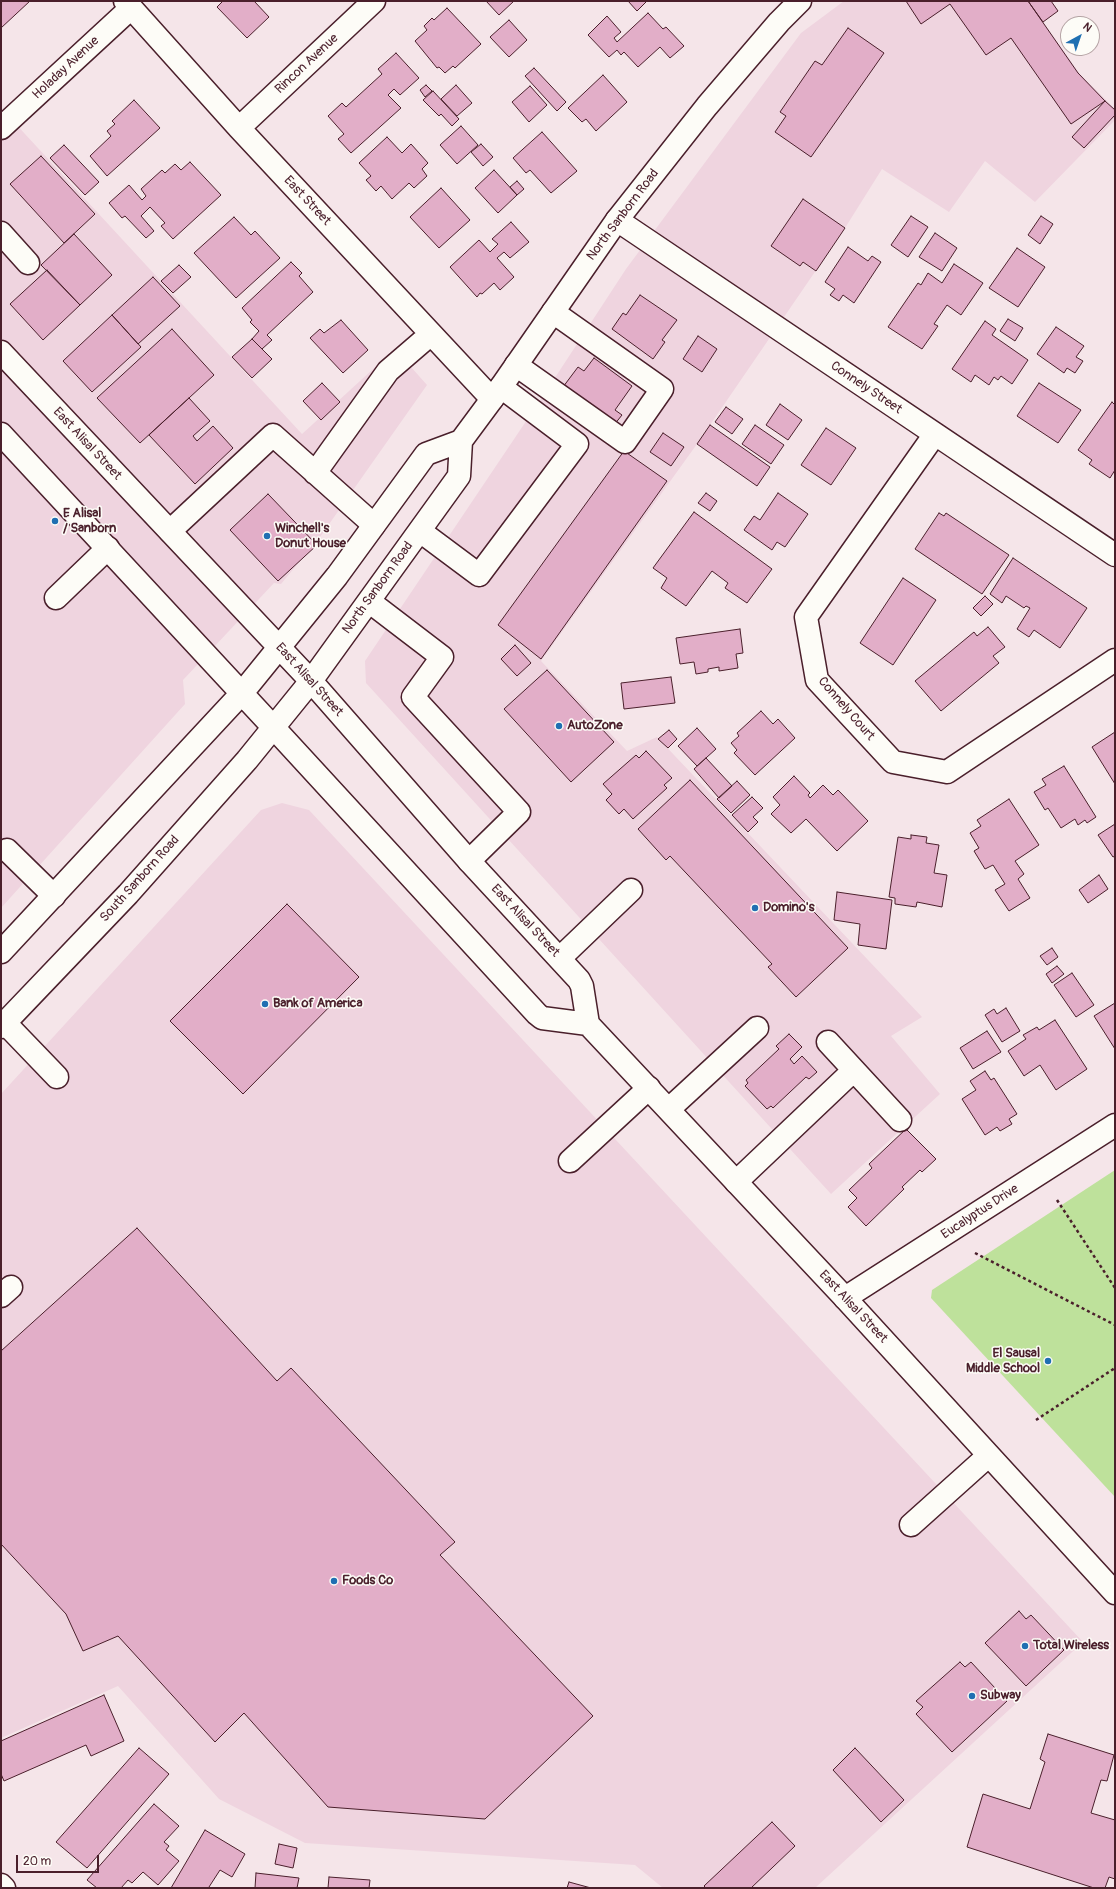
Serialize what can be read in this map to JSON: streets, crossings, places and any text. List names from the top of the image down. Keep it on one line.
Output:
{"streets":{"main road":["Rincon Avenue","Holaday Avenue","East Street","North Sanborn Road","Connely Street","East Alisal Street","Connely Court","South Sanborn Road","Eucalyptus Drive"]},"crossings":[["Rincon Avenue","East Street"],["Holaday Avenue","East Street"],["East Street","North Sanborn Road"],["North Sanborn Road","Connely Street"],["North Sanborn Road","East Alisal Street"],["North Sanborn Road","South Sanborn Road"],["Connely Street","Connely Court"],["East Alisal Street","Eucalyptus Drive"]],"places":["E Alisal / Sanborn","Winchell's Donut House","AutoZone","Domino's","Bank of America","El Sausal Middle School","Foods Co","Total Wireless","Subway"],"scale_bar":"20 m","north":"top right"}
